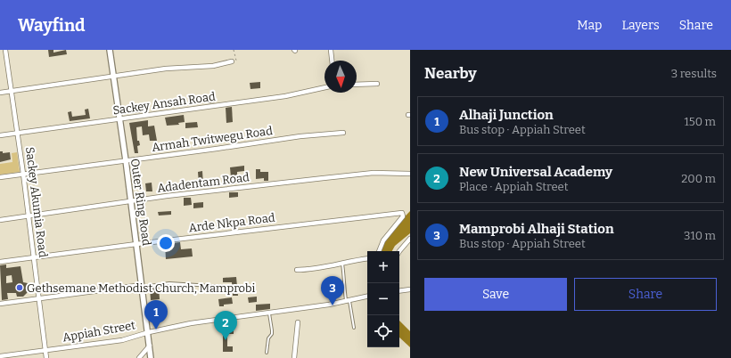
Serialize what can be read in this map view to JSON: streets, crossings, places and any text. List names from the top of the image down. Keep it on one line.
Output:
{"streets":{"street":["Sackey Ansah Road","Armah Twitwegu Road","Adadentam Road","Sackey Akumia Road","Outer Ring Road","Arde Nkpa Road","Appiah Street"]},"crossings":[["Sackey Ansah Road","Sackey Akumia Road"],["Sackey Ansah Road","Outer Ring Road"],["Armah Twitwegu Road","Sackey Akumia Road"],["Armah Twitwegu Road","Outer Ring Road"],["Adadentam Road","Sackey Akumia Road"],["Adadentam Road","Outer Ring Road"],["Sackey Akumia Road","Arde Nkpa Road"],["Sackey Akumia Road","Appiah Street"],["Outer Ring Road","Arde Nkpa Road"],["Outer Ring Road","Appiah Street"]],"places":["Gethsemane Methodist Church, Mamprobi"],"north":"bottom","page":{"header":"Wayfind","nav":["Map","Layers","Share"],"heading":["Nearby","3 results"],"list":[{"mark":"1","name":"Alhaji Junction","note":"Bus stop · Appiah Street","value":"150 m"},{"mark":"2","name":"New Universal Academy","note":"Place · Appiah Street","value":"200 m"},{"mark":"3","name":"Mamprobi Alhaji Station","note":"Bus stop · Appiah Street","value":"310 m"}],"map_buttons":["+","−"],"buttons":["Save","Share"],"pins":["3","1","2"]}}
